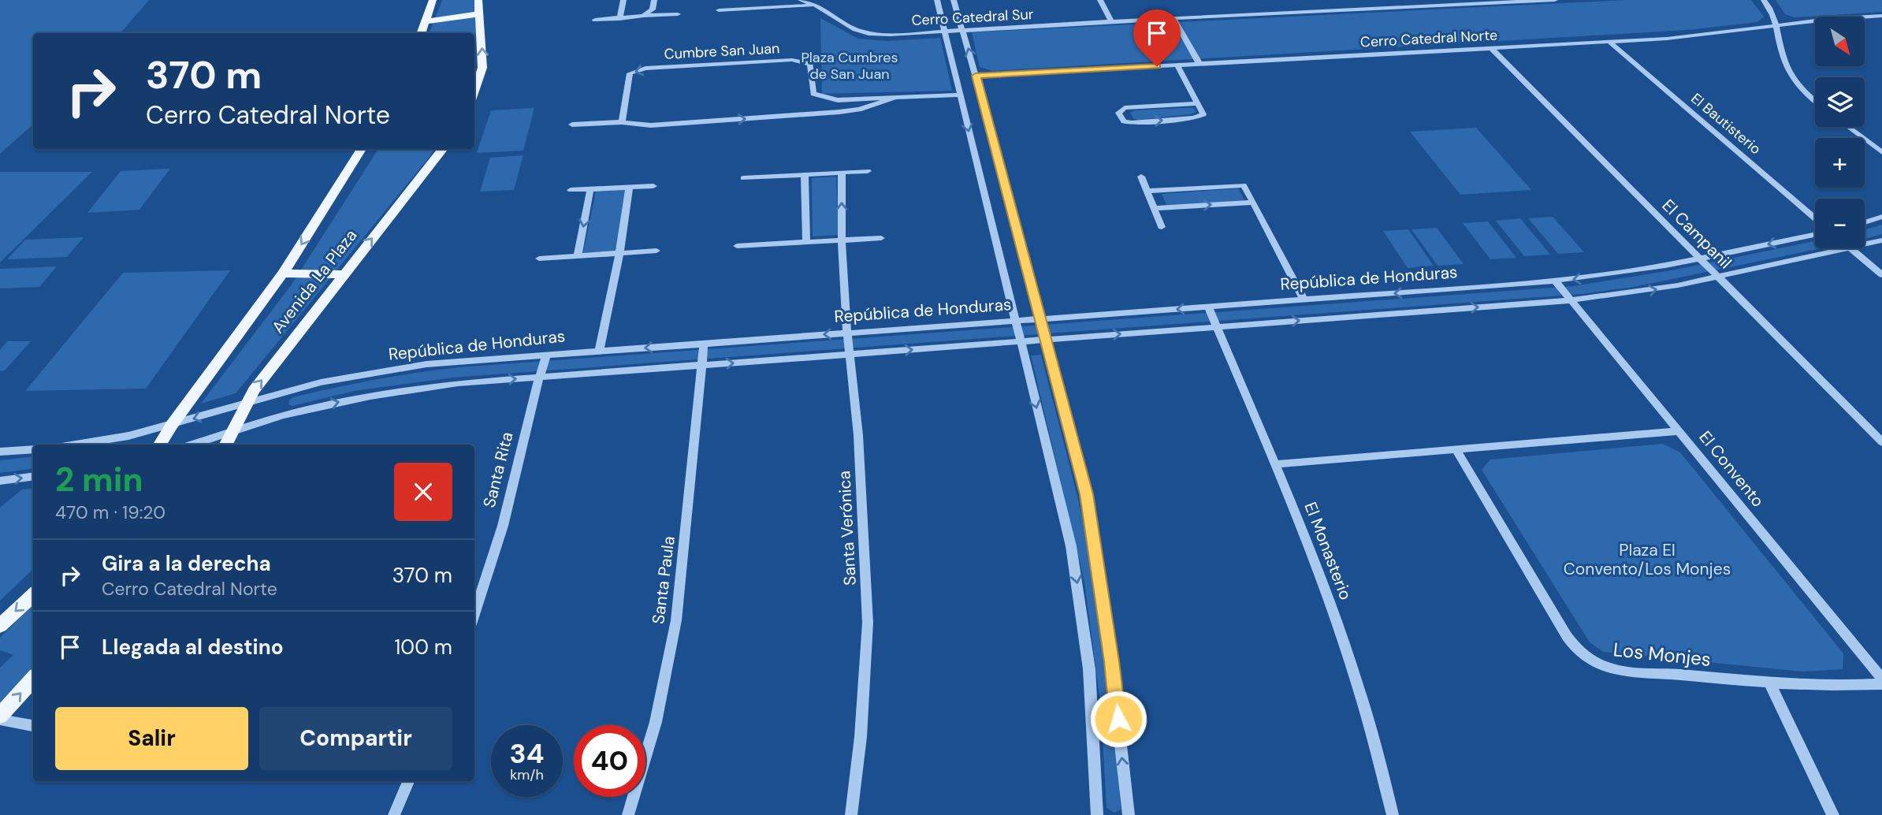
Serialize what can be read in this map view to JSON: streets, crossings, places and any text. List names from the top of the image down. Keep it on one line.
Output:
{"streets":{"main road":["Avenida La Plaza"],"street":["Cerro Catedral Sur","Cerro Catedral Norte","Cumbre San Juan","El Bautisterio","El Campanil","República de Honduras","El Convento","Santa Rita","Santa Verónica","El Monasterio","Santa Paula","Los Monjes"]},"crossings":[["Cerro Catedral Norte","El Bautisterio"],["Cerro Catedral Norte","El Campanil"],["El Campanil","República de Honduras"],["República de Honduras","Avenida La Plaza"],["República de Honduras","El Convento"],["República de Honduras","Santa Rita"],["República de Honduras","Santa Verónica"],["República de Honduras","El Monasterio"],["República de Honduras","Santa Paula"]],"parks":["Plaza Cumbres de San Juan","Plaza El Convento/Los Monjes"],"north":"bottom right","page":{"map_buttons":["+","−"],"turn":["370 m","Cerro Catedral Norte"],"heading":["2 min","470 m · 19:20"],"list":[{"name":"Gira a la derecha","note":"Cerro Catedral Norte","value":"370 m"},{"name":"Llegada al destino","value":"100 m"}],"buttons":["Salir","Compartir"],"speed":"34 km/h","limit":"40"}}
